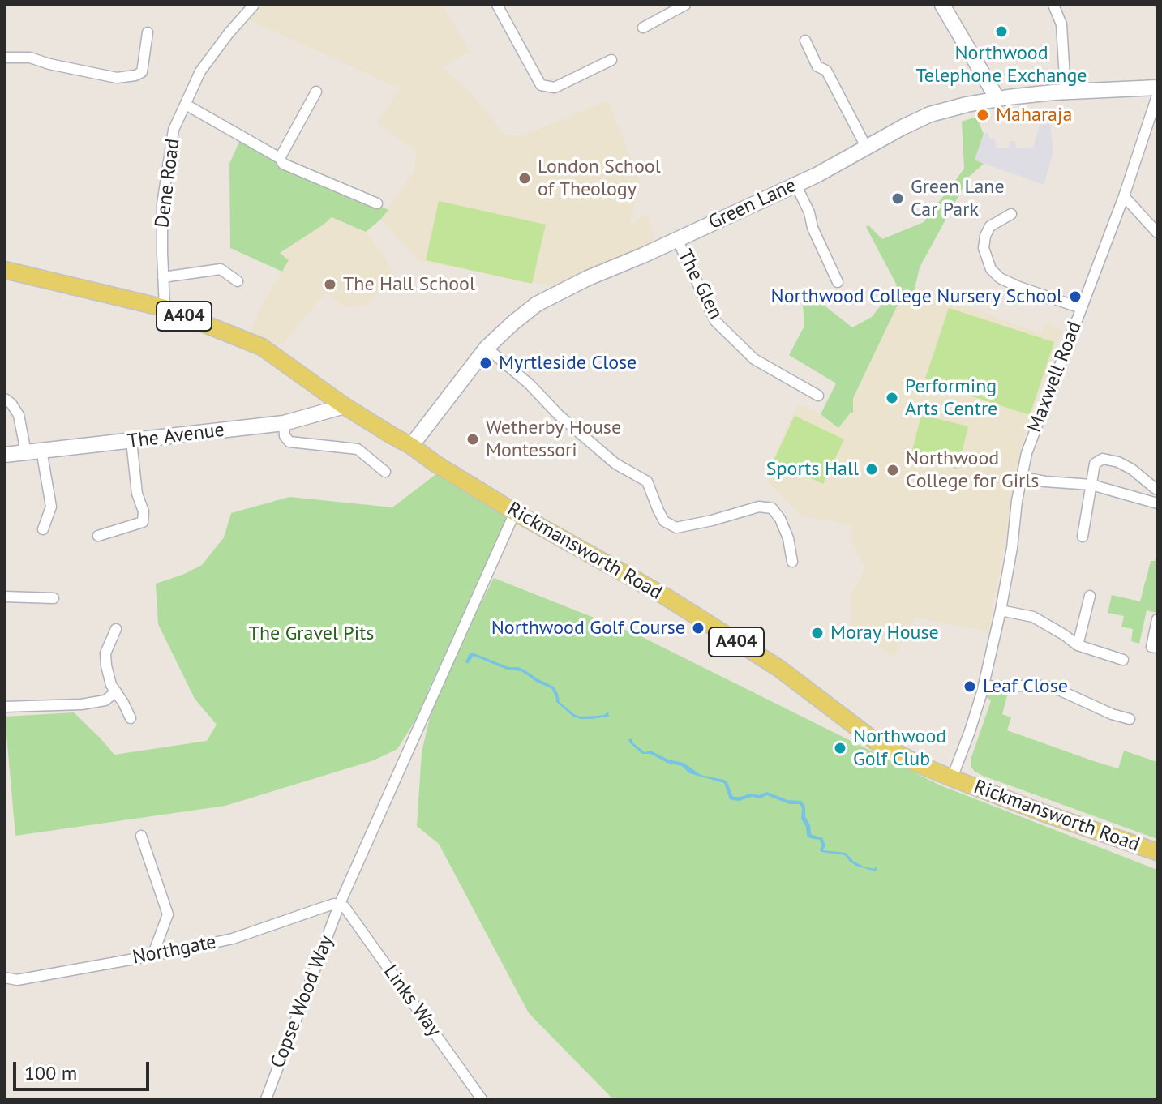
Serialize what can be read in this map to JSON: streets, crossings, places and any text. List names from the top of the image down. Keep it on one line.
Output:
{"streets":{"main road":["Green Lane","A404","The Avenue","Rickmansworth Road"],"street":["Dene Road","The Glen","Maxwell Road","Northgate","Links Way","Copse Wood Way"]},"crossings":[["Dene Road","Rickmansworth Road"],["Green Lane","The Glen"],["Green Lane","Rickmansworth Road"],["Maxwell Road","Rickmansworth Road"],["The Avenue","Rickmansworth Road"],["Rickmansworth Road","Copse Wood Way"],["Northgate","Links Way"],["Northgate","Copse Wood Way"],["Links Way","Copse Wood Way"]],"parks":["The Gravel Pits"],"places":["Northwood Telephone Exchange","Maharaja","London School of Theology","Green Lane Car Park","The Hall School","Northwood College Nursery School","Myrtleside Close","Performing Arts Centre","Wetherby House Montessori","Sports Hall","Northwood College for Girls","Northwood Golf Course","Moray House","Leaf Close","Northwood Golf Club"],"scale_bar":"100 m"}
